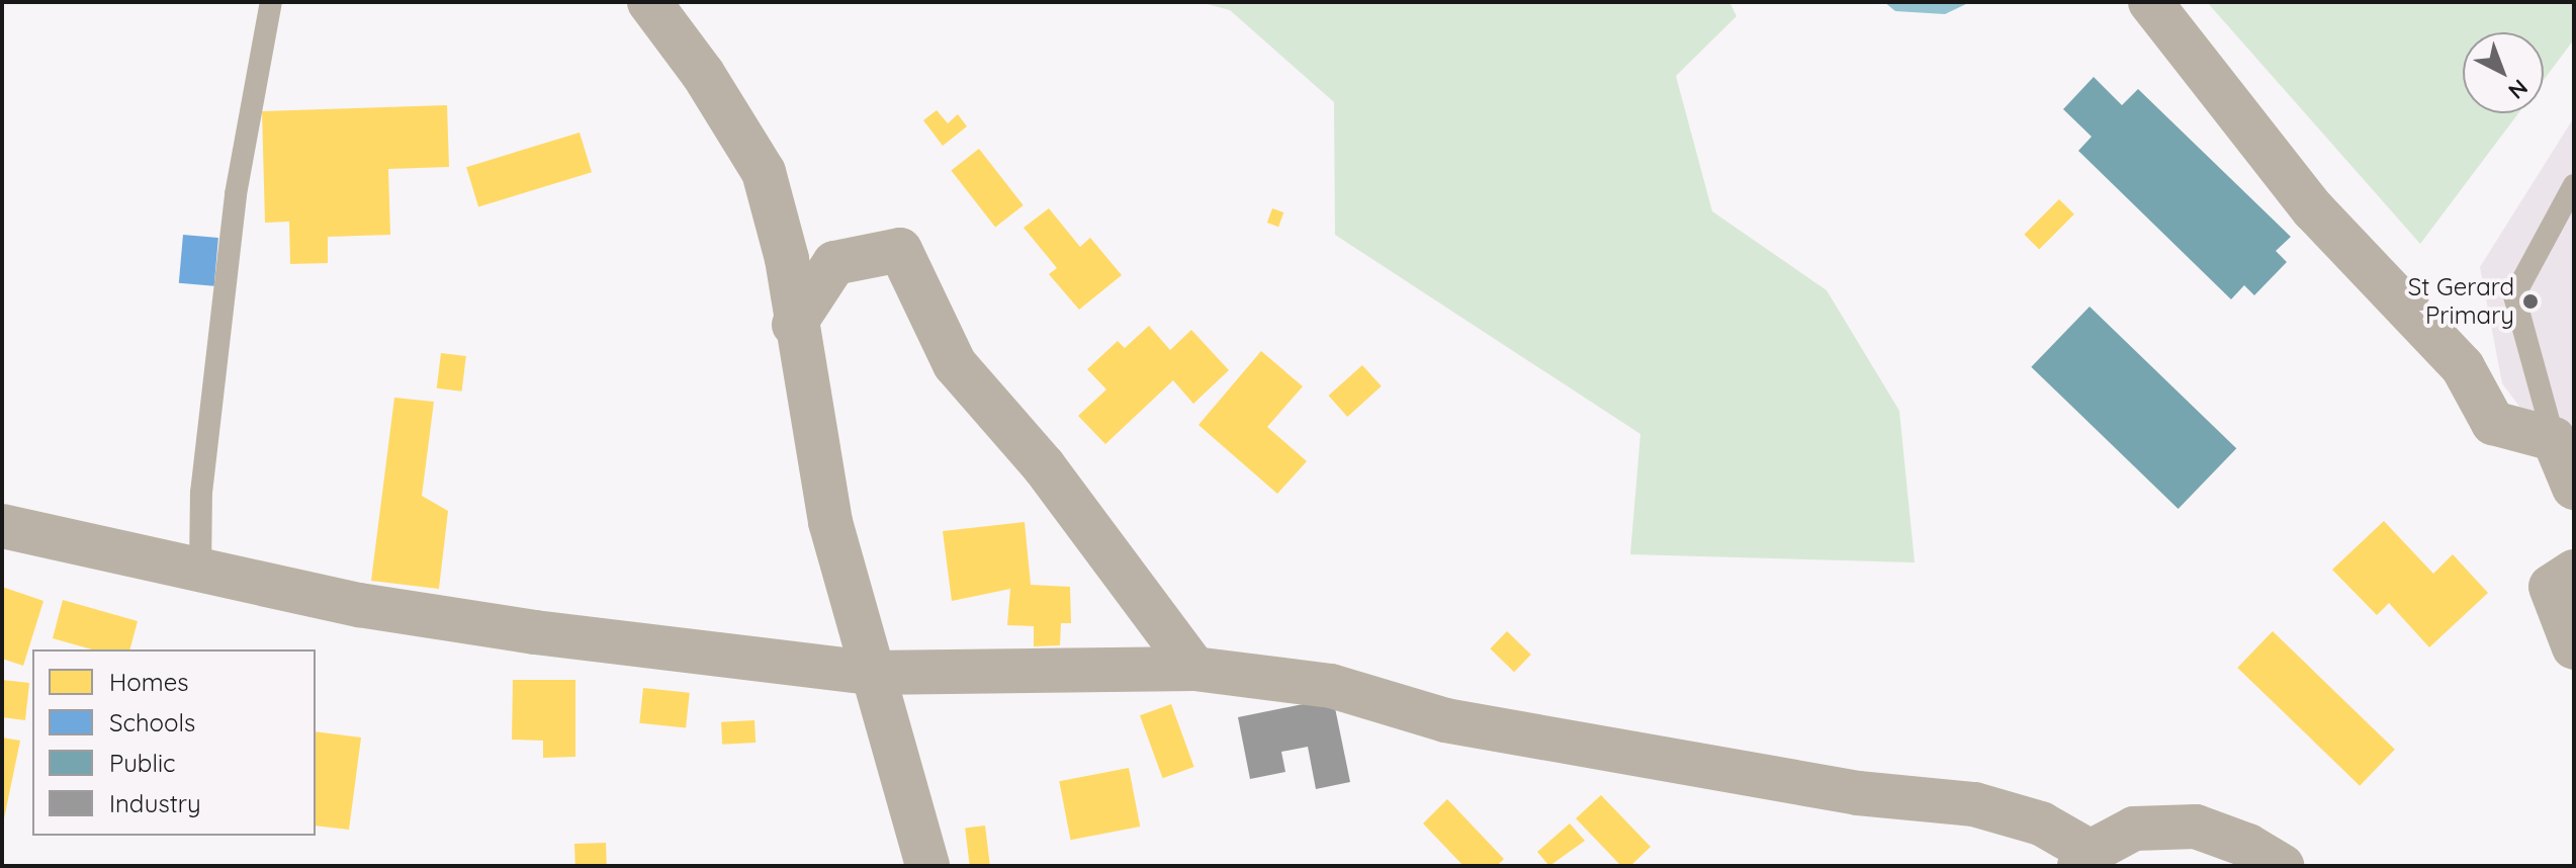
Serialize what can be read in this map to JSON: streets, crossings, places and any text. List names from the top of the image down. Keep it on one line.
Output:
{"places":["St Gerard Primary"],"legend":["Homes","Schools","Public","Industry"],"north":"bottom right"}
